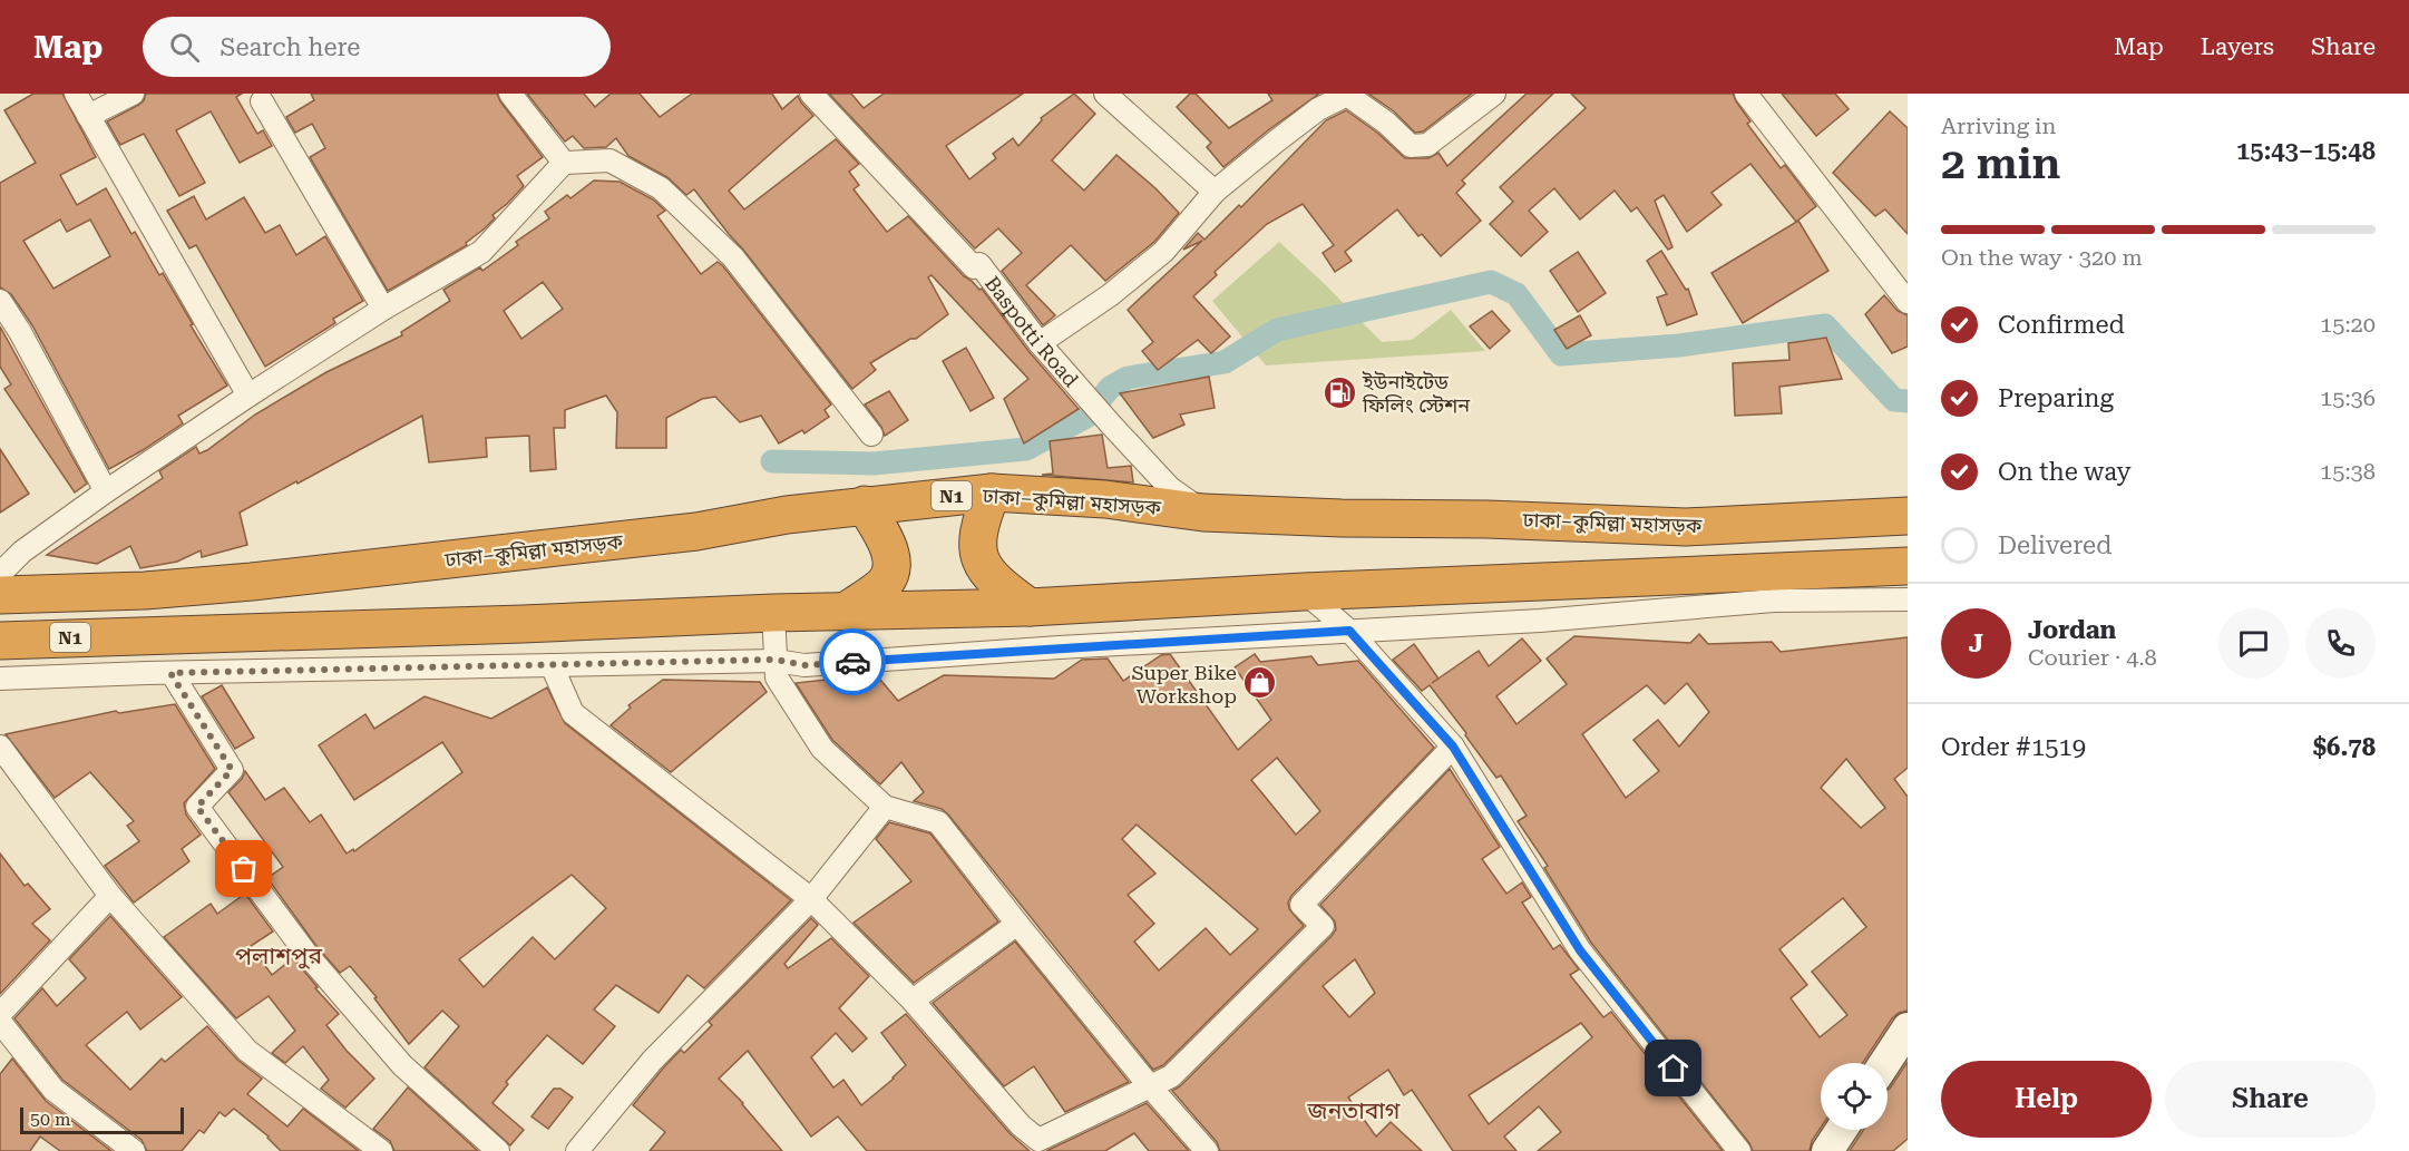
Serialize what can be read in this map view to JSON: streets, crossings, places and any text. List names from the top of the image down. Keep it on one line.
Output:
{"streets":{"highway":["N1","ঢাকা–কুমিল্লা মহাসড়ক"],"street":["Baspotti Road"]},"crossings":[["Baspotti Road","ঢাকা–কুমিল্লা মহাসড়ক"]],"districts":["পলাশপুর","জনতাবাগ"],"places":{"fuel station":["ইউনাইটেড ফিলিং স্টেশন"],"shop":["Super Bike Workshop"]},"scale_bar":"50 m","page":{"header":"Map","search":"Search here","nav":["Map","Layers","Share"],"heading":["2 min","Arriving in","15:43–15:48"],"panel":["Jordan","Courier · 4.8","Order #1519","$6.78"],"bar":"On the way · 320 m","list":[["Confirmed","15:20"],["Preparing","15:36"],["On the way","15:38"],"Delivered"],"round":"J","buttons":["Help","Share"],"scale":"50 m"}}
